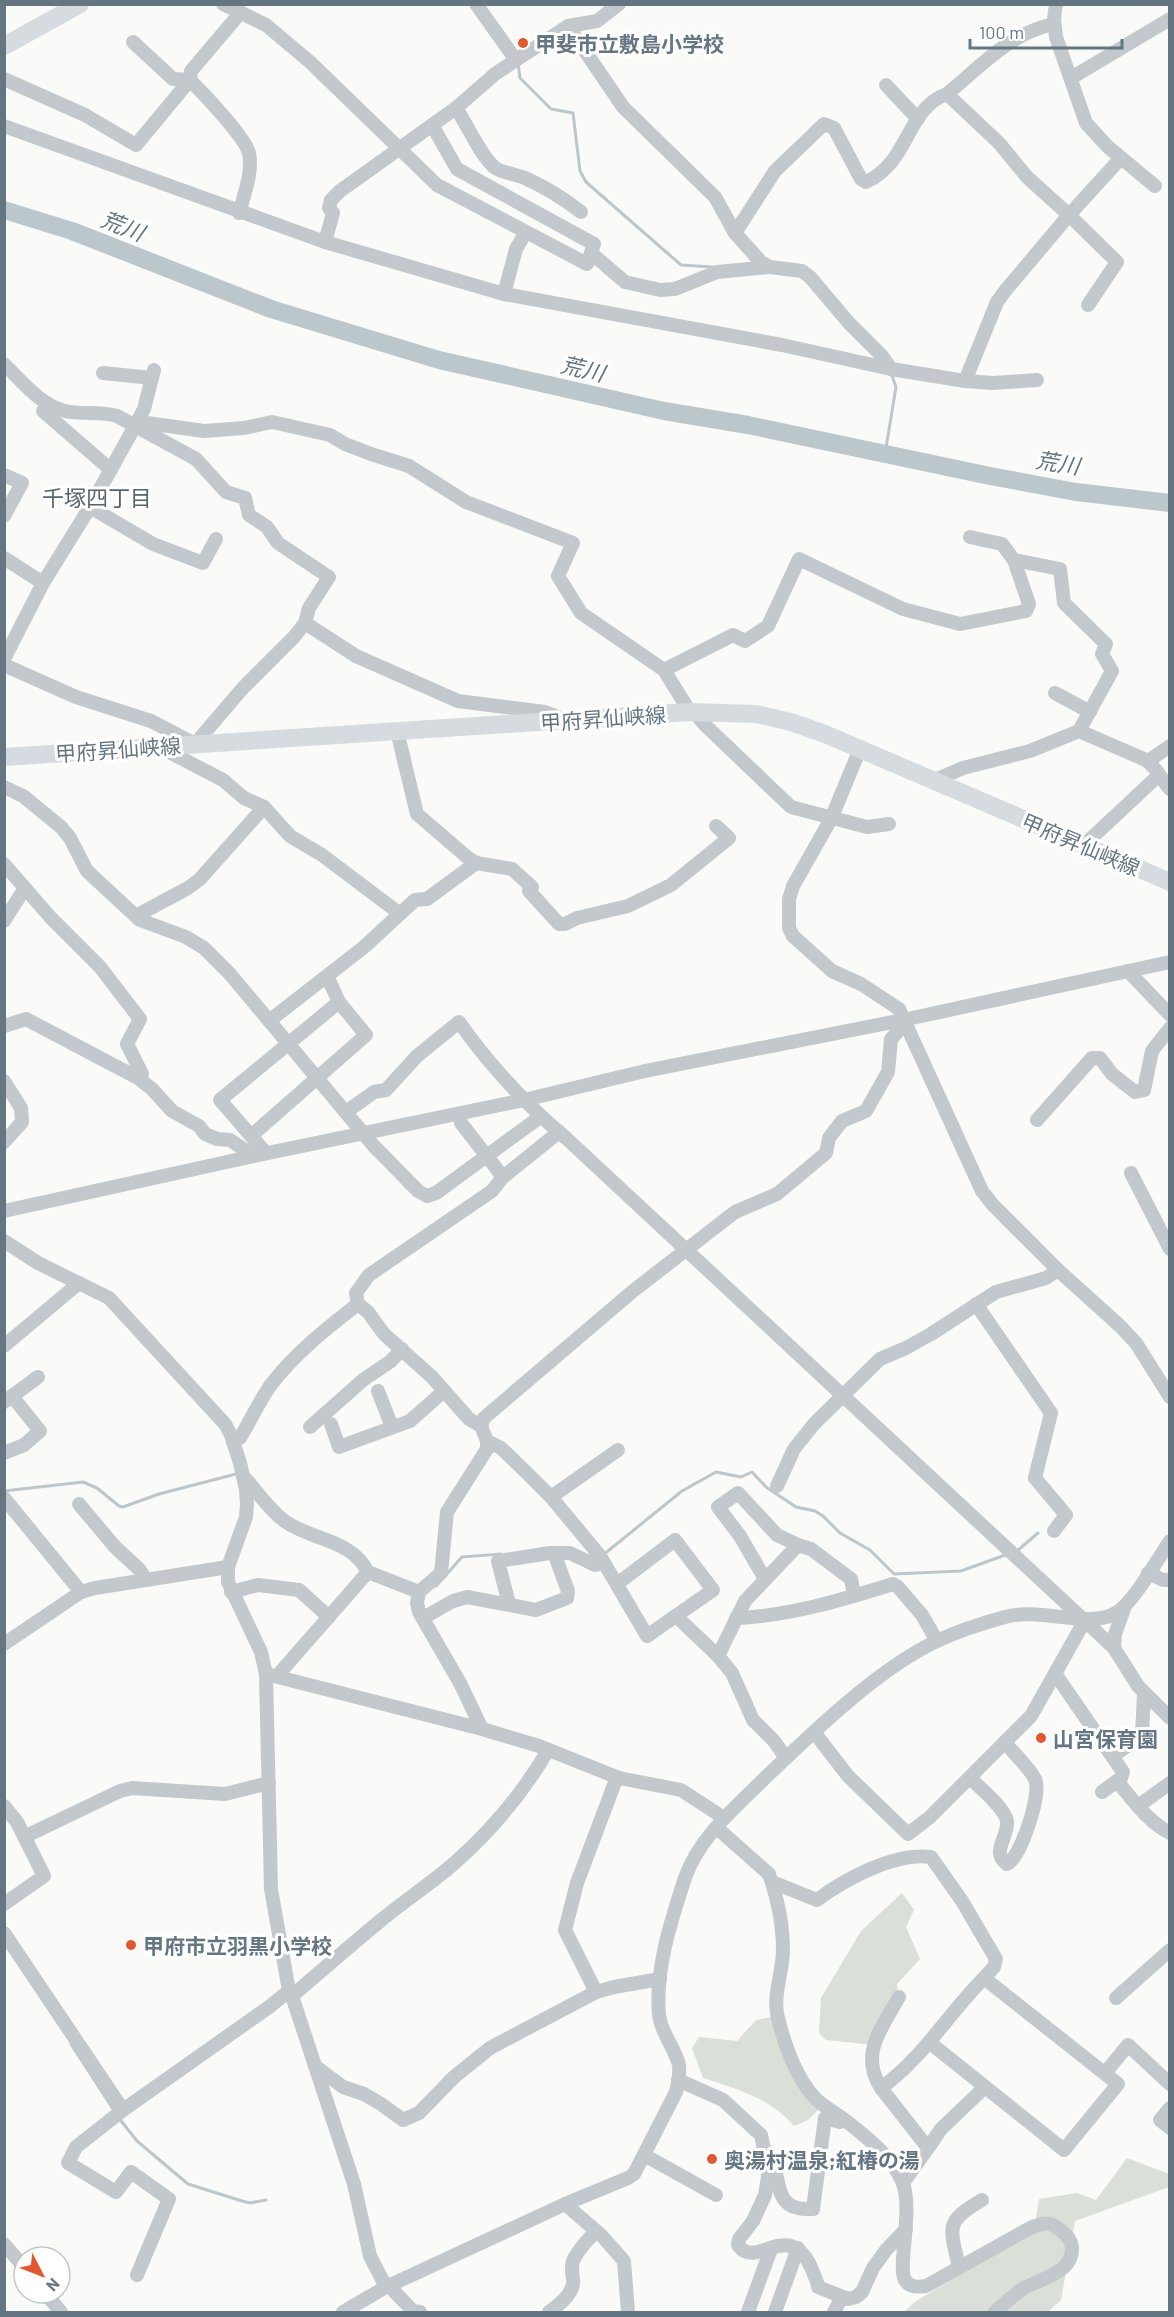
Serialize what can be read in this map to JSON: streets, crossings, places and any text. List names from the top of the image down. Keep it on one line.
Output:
{"streets":{"main road":["甲府昇仙峡線"]},"districts":["千塚四丁目"],"water":["荒川"],"places":["甲斐市立敷島小学校","山宮保育園","甲府市立羽黒小学校","奥湯村温泉;紅椿の湯"],"scale_bar":"100 m","north":"bottom right"}
